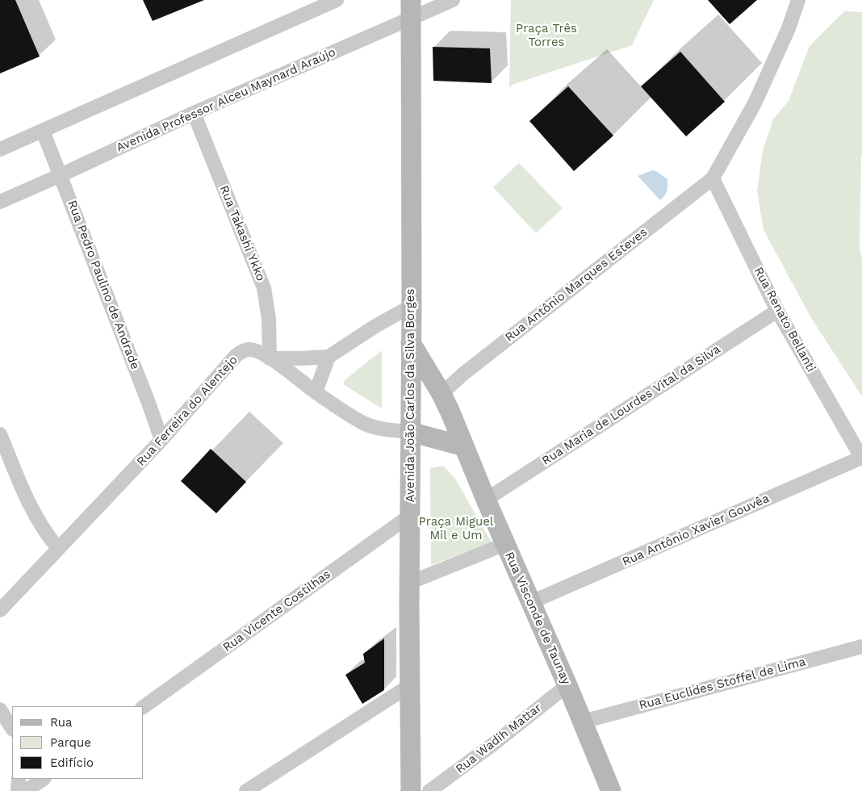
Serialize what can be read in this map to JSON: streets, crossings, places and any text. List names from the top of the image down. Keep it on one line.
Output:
{"streets":{"street":["Avenida Professor Alceu Maynard Araújo","Rua Takashi Ykko","Rua Pedro Paulino de Andrade","Rua Antônio Marques Esteves","Rua Renato Bellanti","Avenida João Carlos da Silva Borges","Rua Maria de Lourdes Vital da Silva","Rua Ferreira do Alentejo","Rua Antônio Xavier Gouvêa","Rua Vicente Costilhas","Rua Visconde de Taunay","Rua Euclides Stoffel de Lima","Rua Wadih Mattar"]},"crossings":[["Avenida Professor Alceu Maynard Araújo","Rua Takashi Ykko"],["Avenida Professor Alceu Maynard Araújo","Rua Pedro Paulino de Andrade"],["Avenida Professor Alceu Maynard Araújo","Avenida João Carlos da Silva Borges"],["Rua Takashi Ykko","Rua Ferreira do Alentejo"],["Rua Pedro Paulino de Andrade","Rua Ferreira do Alentejo"],["Rua Antônio Marques Esteves","Rua Renato Bellanti"],["Rua Antônio Marques Esteves","Rua Visconde de Taunay"],["Rua Renato Bellanti","Rua Maria de Lourdes Vital da Silva"],["Rua Renato Bellanti","Rua Antônio Xavier Gouvêa"],["Avenida João Carlos da Silva Borges","Rua Ferreira do Alentejo"],["Avenida João Carlos da Silva Borges","Rua Vicente Costilhas"],["Avenida João Carlos da Silva Borges","Rua Visconde de Taunay"],["Rua Maria de Lourdes Vital da Silva","Rua Visconde de Taunay"],["Rua Antônio Xavier Gouvêa","Rua Visconde de Taunay"],["Rua Visconde de Taunay","Rua Euclides Stoffel de Lima"],["Rua Visconde de Taunay","Rua Wadih Mattar"]],"parks":["Praça Três Torres","Praça Miguel Mil e Um"],"legend":["Rua","Parque","Edifício"]}
